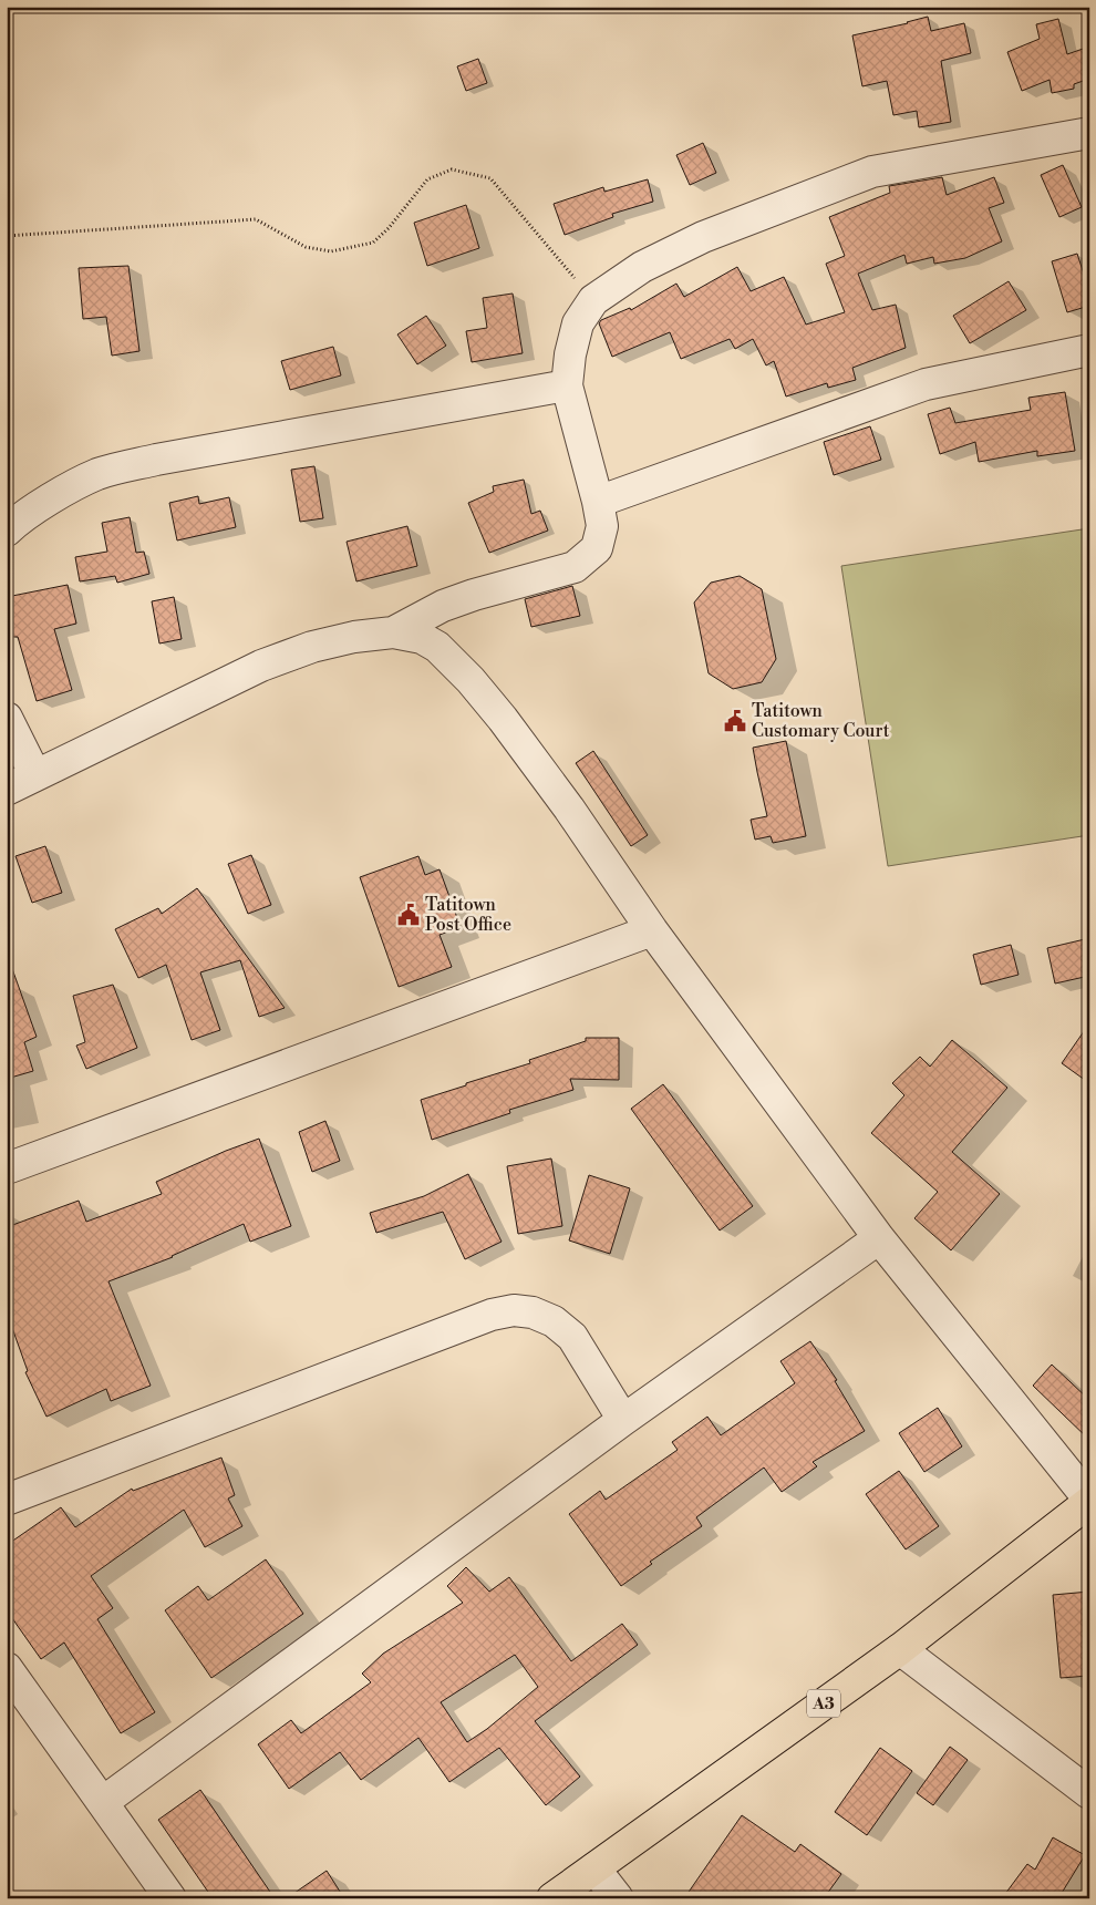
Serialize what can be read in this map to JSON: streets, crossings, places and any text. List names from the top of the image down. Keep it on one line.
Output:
{"streets":{"highway":["A3"]},"places":{"public building":["Tatitown Customary Court","Tatitown Post Office"]}}
